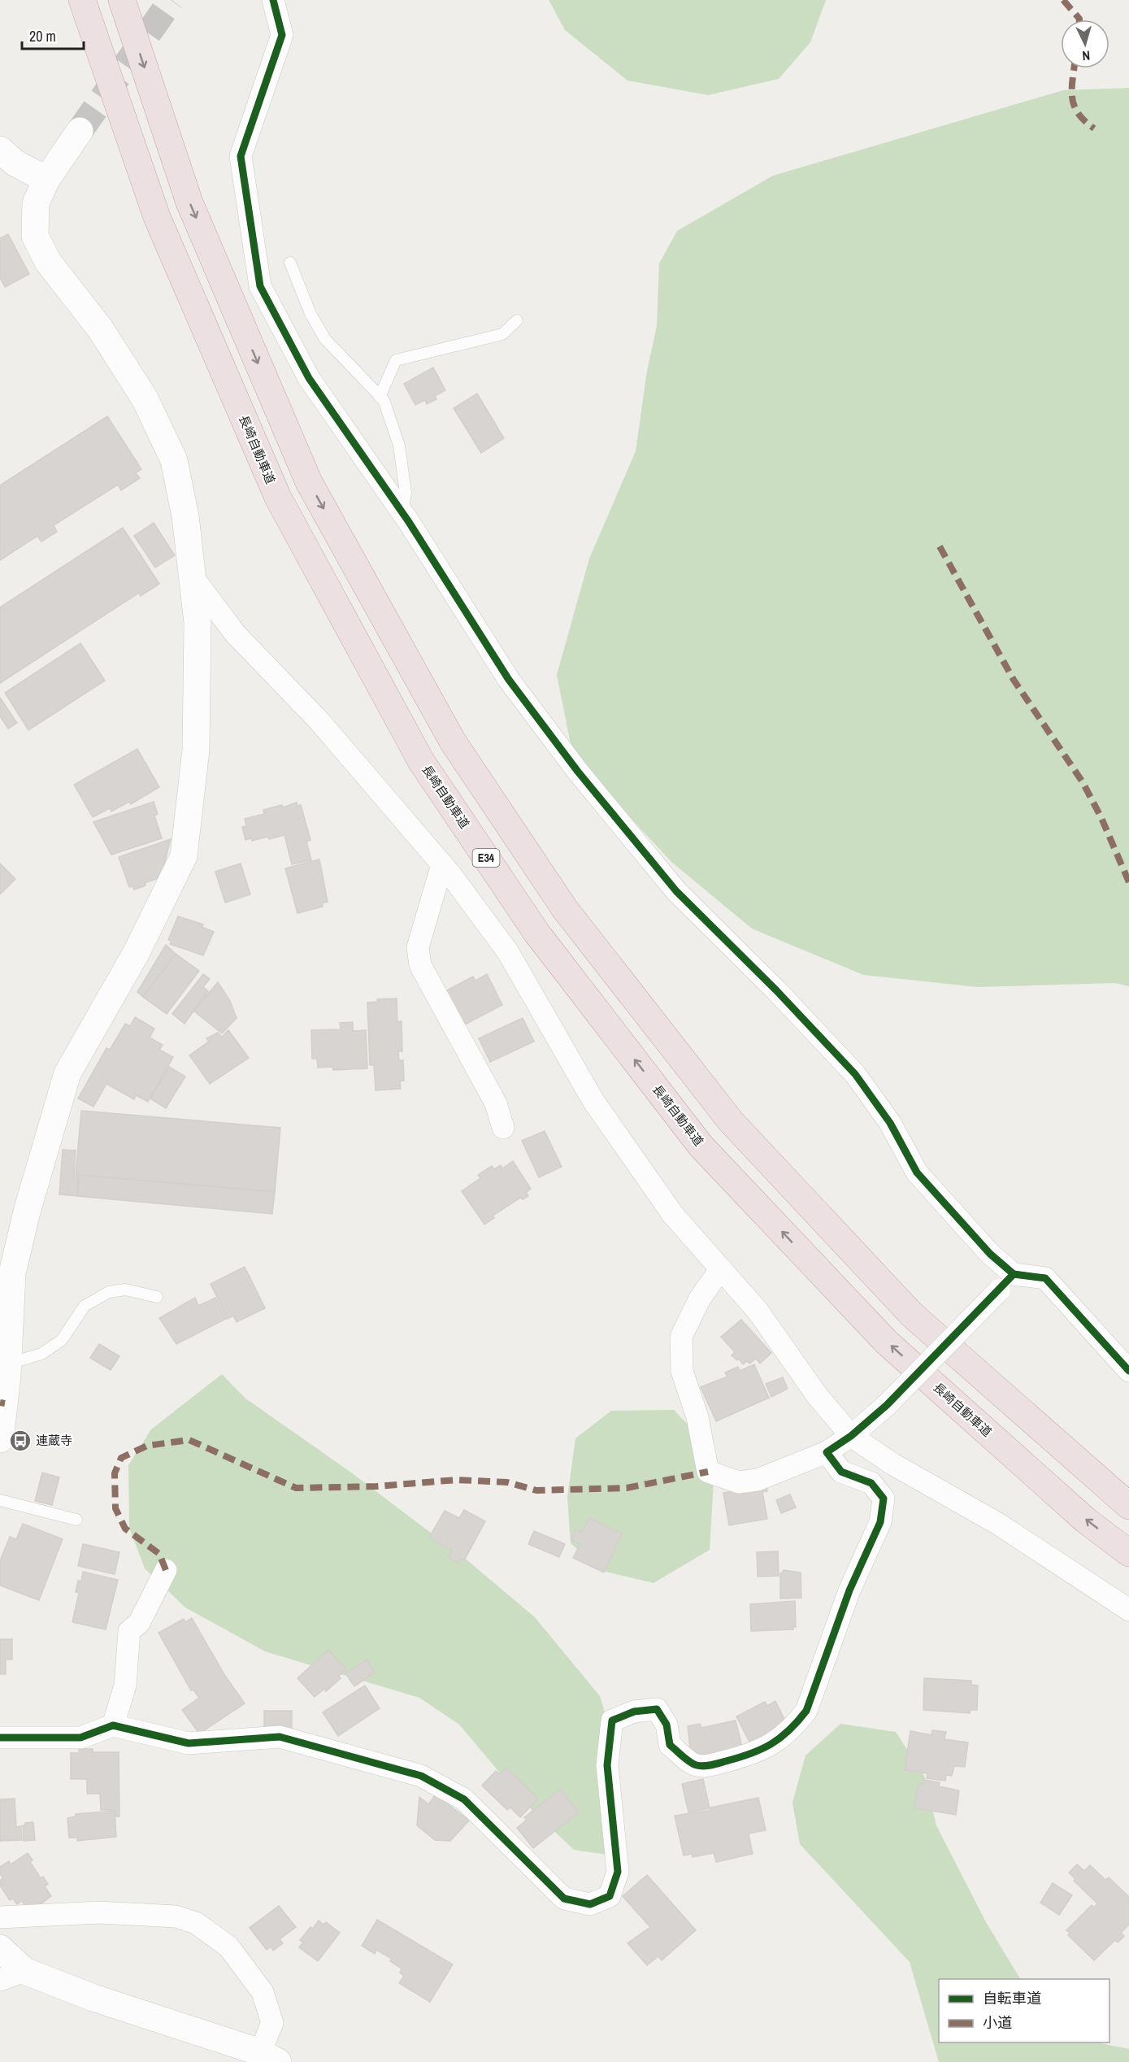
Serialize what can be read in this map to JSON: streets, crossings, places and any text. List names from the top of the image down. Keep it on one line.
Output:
{"streets":{"highway":["長崎自動車道","E34"]},"places":{"bus stop":["連蔵寺"]},"legend":["自転車道","小道"],"scale_bar":"20 m","north":"bottom"}
